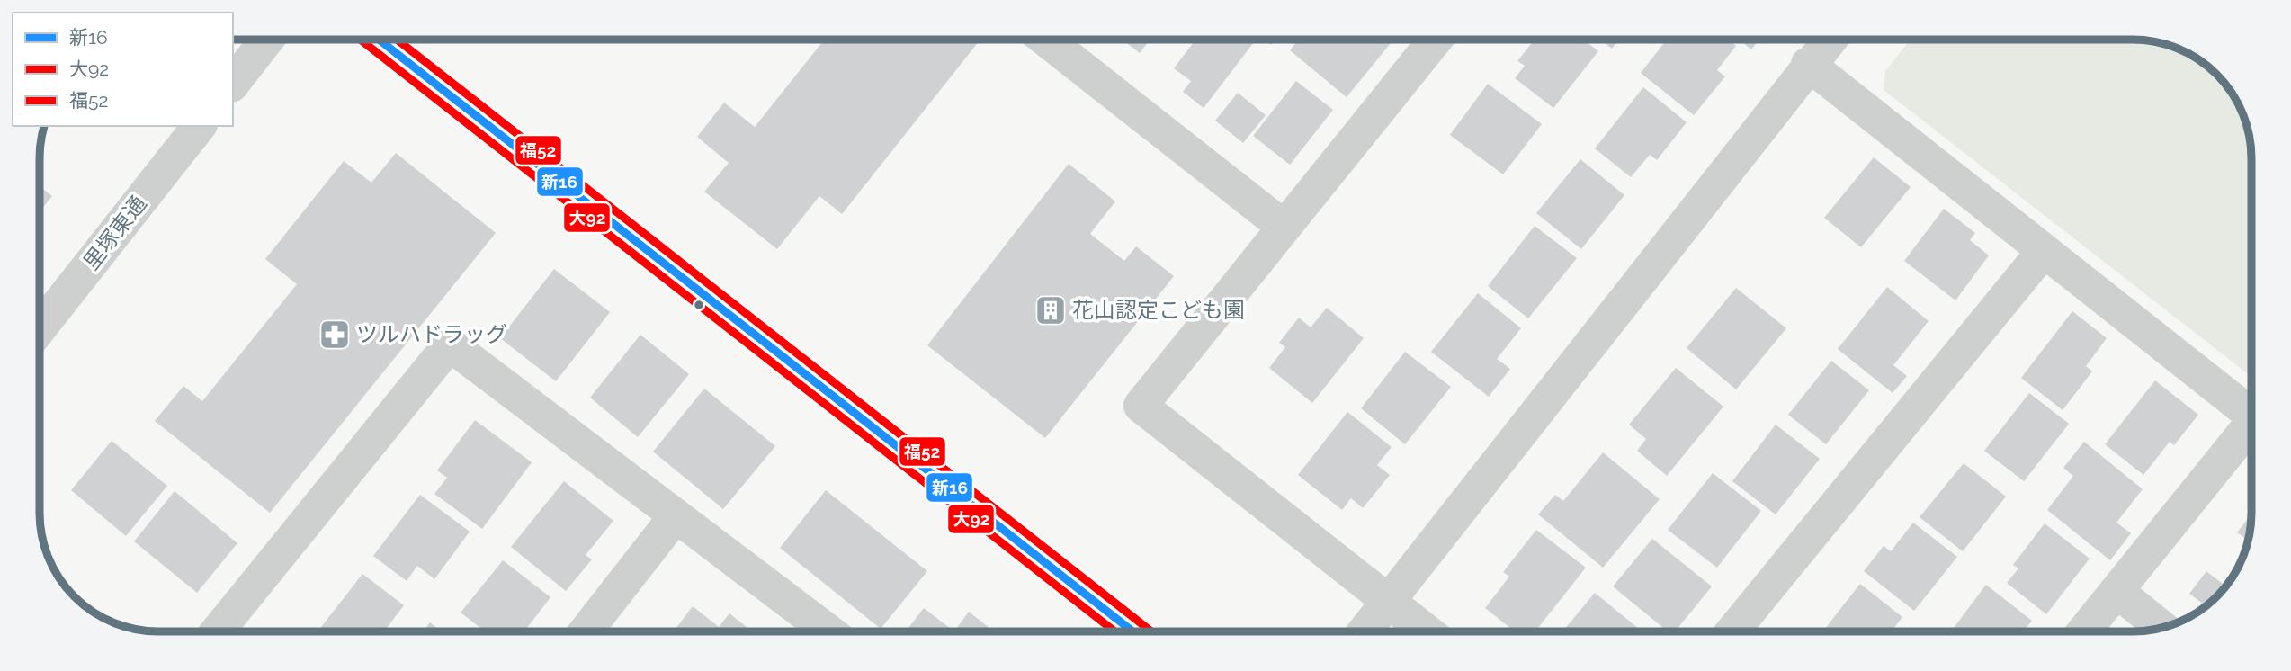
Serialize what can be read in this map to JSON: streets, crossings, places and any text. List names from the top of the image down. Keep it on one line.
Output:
{"streets":{"street":["里塚東通"]},"places":{"building":["花山認定こども園"],"pharmacy":["ツルハドラッグ"]},"lines":["transit line 新16","transit line 大92","transit line 福52"],"legend":["新16","大92","福52"]}
